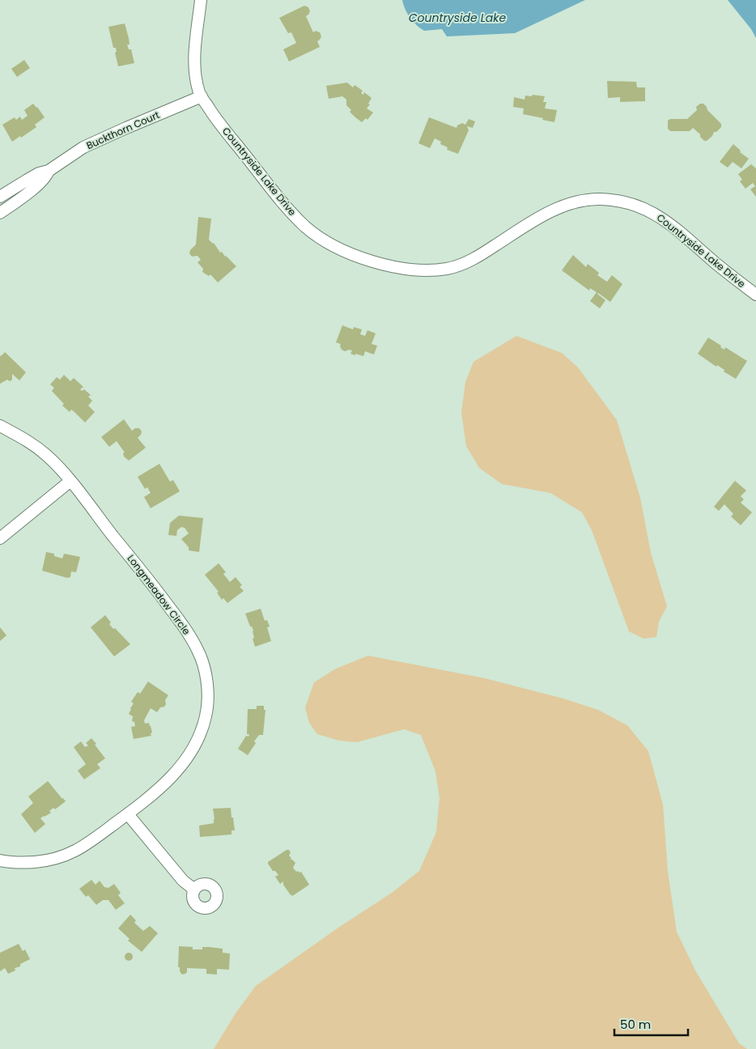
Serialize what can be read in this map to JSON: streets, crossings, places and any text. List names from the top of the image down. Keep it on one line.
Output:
{"streets":{"street":["Buckthorn Court","Countryside Lake Drive","Longmeadow Circle"]},"crossings":[["Buckthorn Court","Countryside Lake Drive"]],"water":["Countryside Lake"],"scale_bar":"50 m"}
